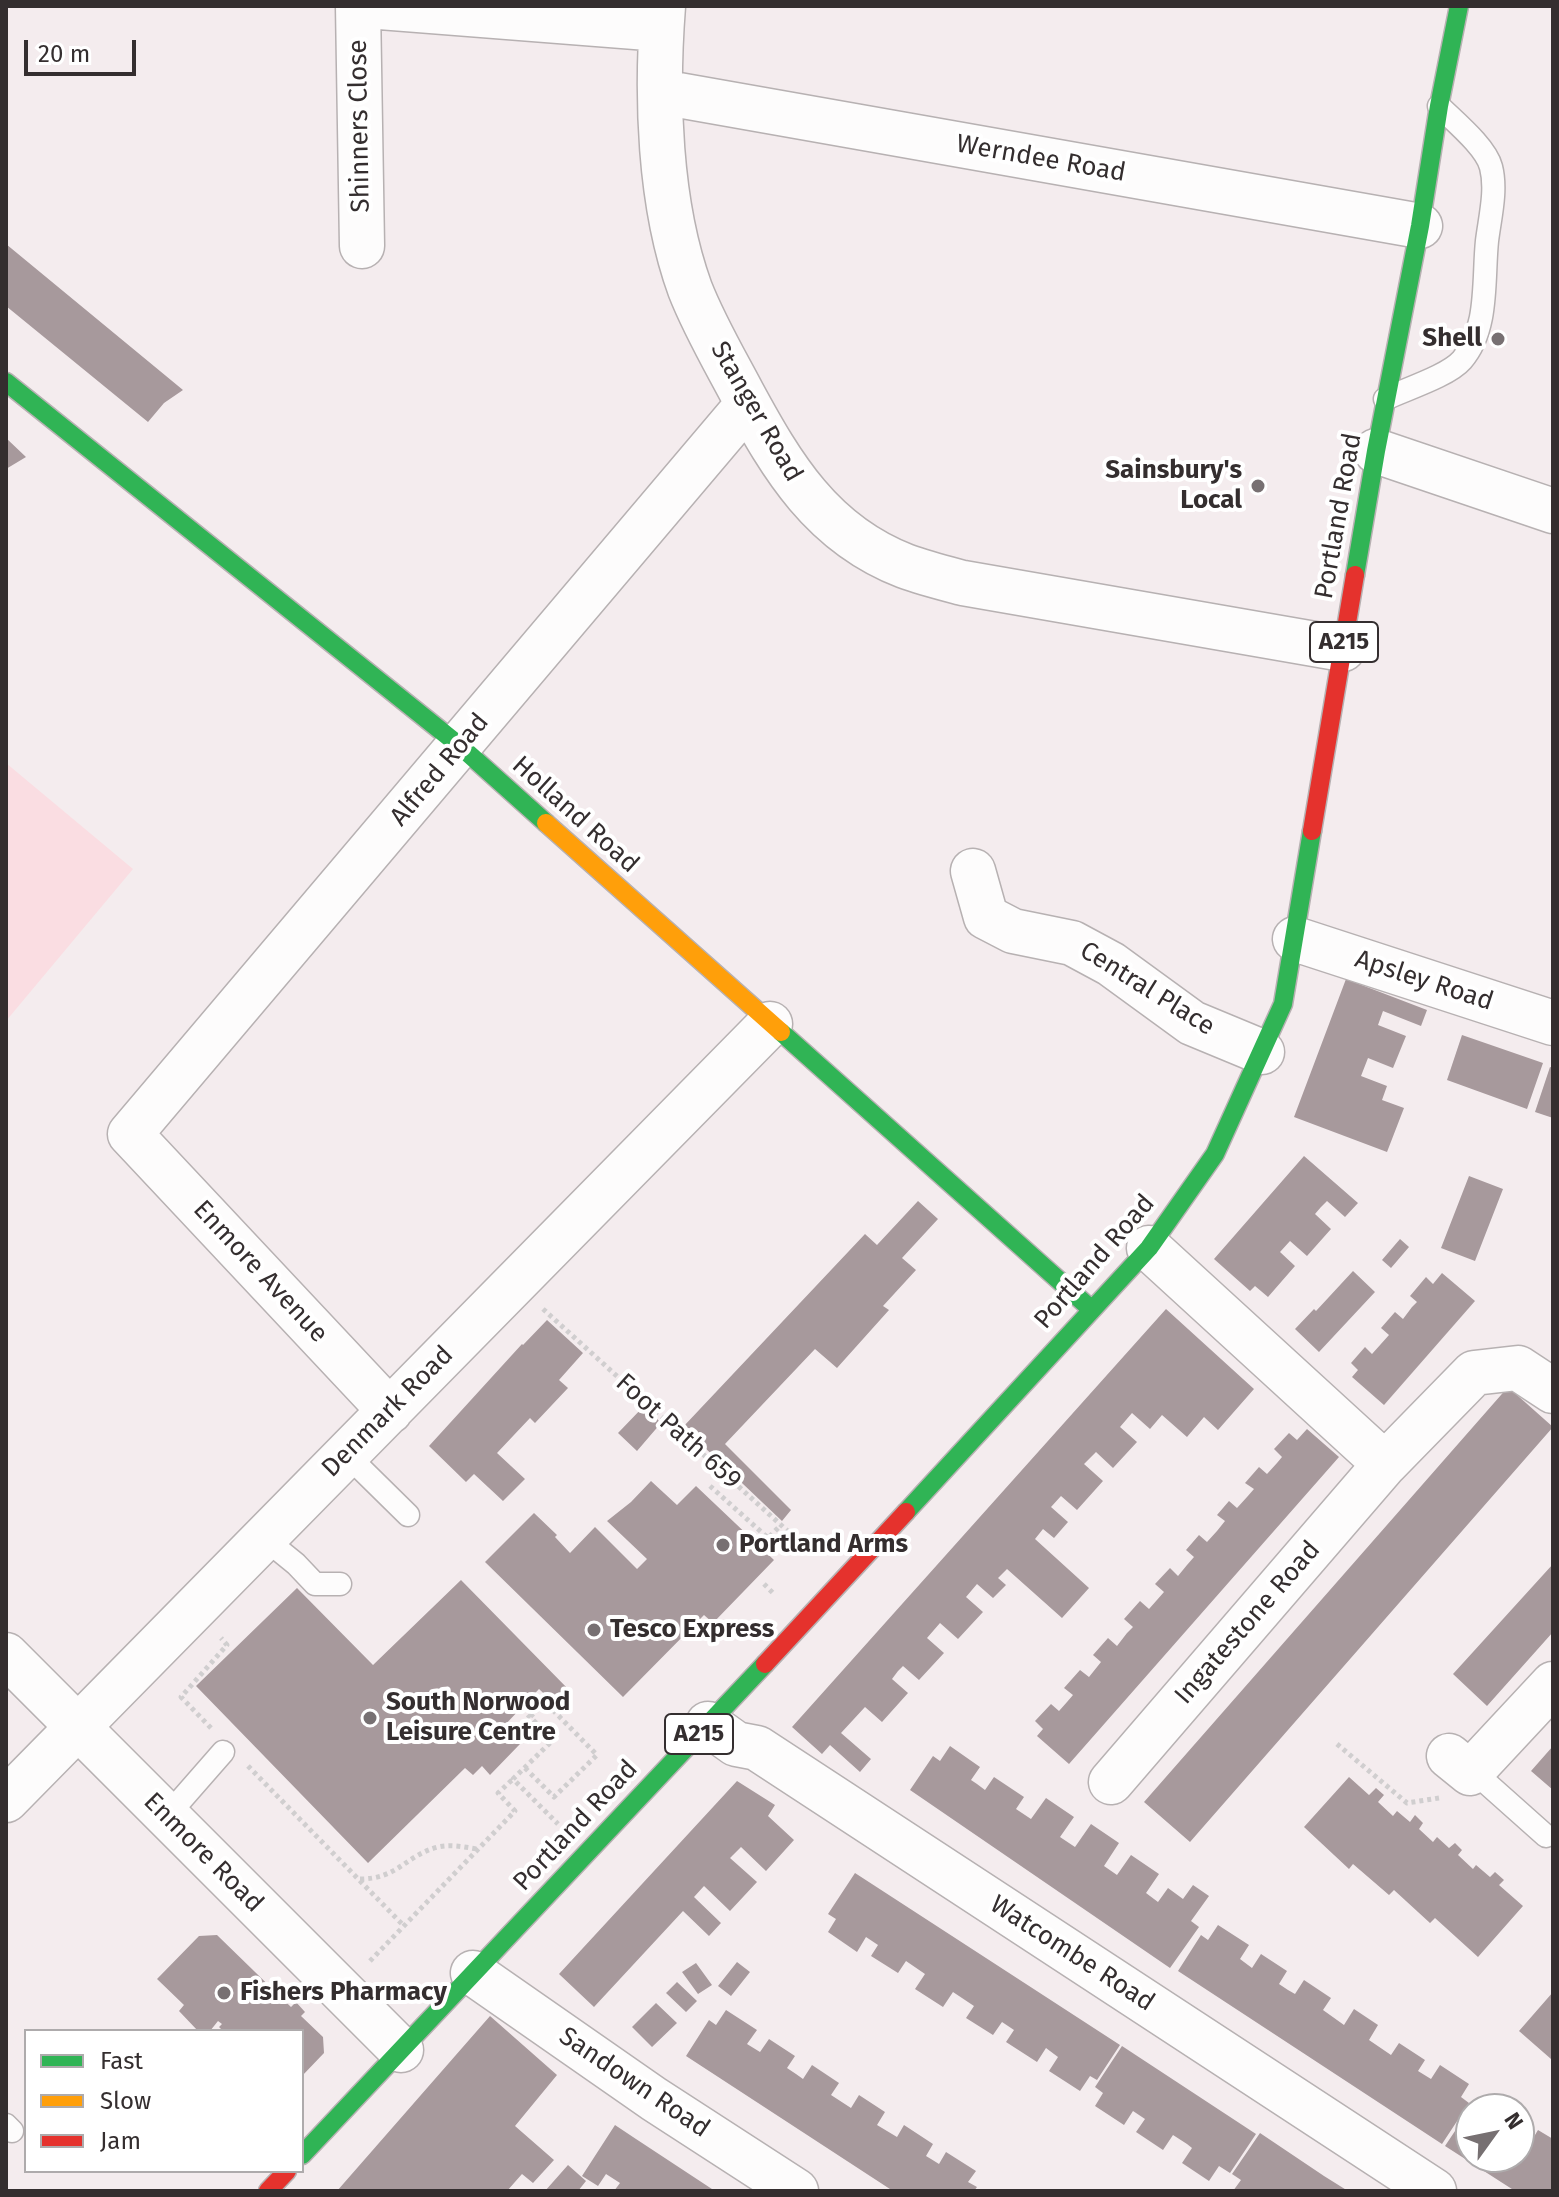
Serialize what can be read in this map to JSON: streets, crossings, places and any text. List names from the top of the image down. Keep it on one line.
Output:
{"streets":{"main road":["Portland Road","A215","Holland Road"],"street":["Shinners Close","Werndee Road","Stanger Road","Alfred Road","Apsley Road","Central Place","Enmore Avenue","Denmark Road","Ingatestone Road","Enmore Road","Watcombe Road","Sandown Road"],"path":["Foot Path 659"]},"crossings":[["Shinners Close","Stanger Road"],["Werndee Road","Stanger Road"],["Werndee Road","Portland Road"],["Stanger Road","Portland Road"],["Stanger Road","Alfred Road"],["Portland Road","Holland Road"],["Portland Road","Apsley Road"],["Portland Road","Central Place"],["Portland Road","Foot Path 659"],["Portland Road","Enmore Road"],["Portland Road","Watcombe Road"],["Portland Road","Sandown Road"],["Alfred Road","Holland Road"],["Alfred Road","Enmore Avenue"],["Holland Road","Denmark Road"],["Enmore Avenue","Denmark Road"],["Denmark Road","Foot Path 659"],["Denmark Road","Enmore Road"]],"places":["Shell","Sainsbury's Local","Portland Arms","Tesco Express","South Norwood Leisure Centre","Fishers Pharmacy"],"legend":["Fast","Slow","Jam"],"scale_bar":"20 m","north":"top right"}
